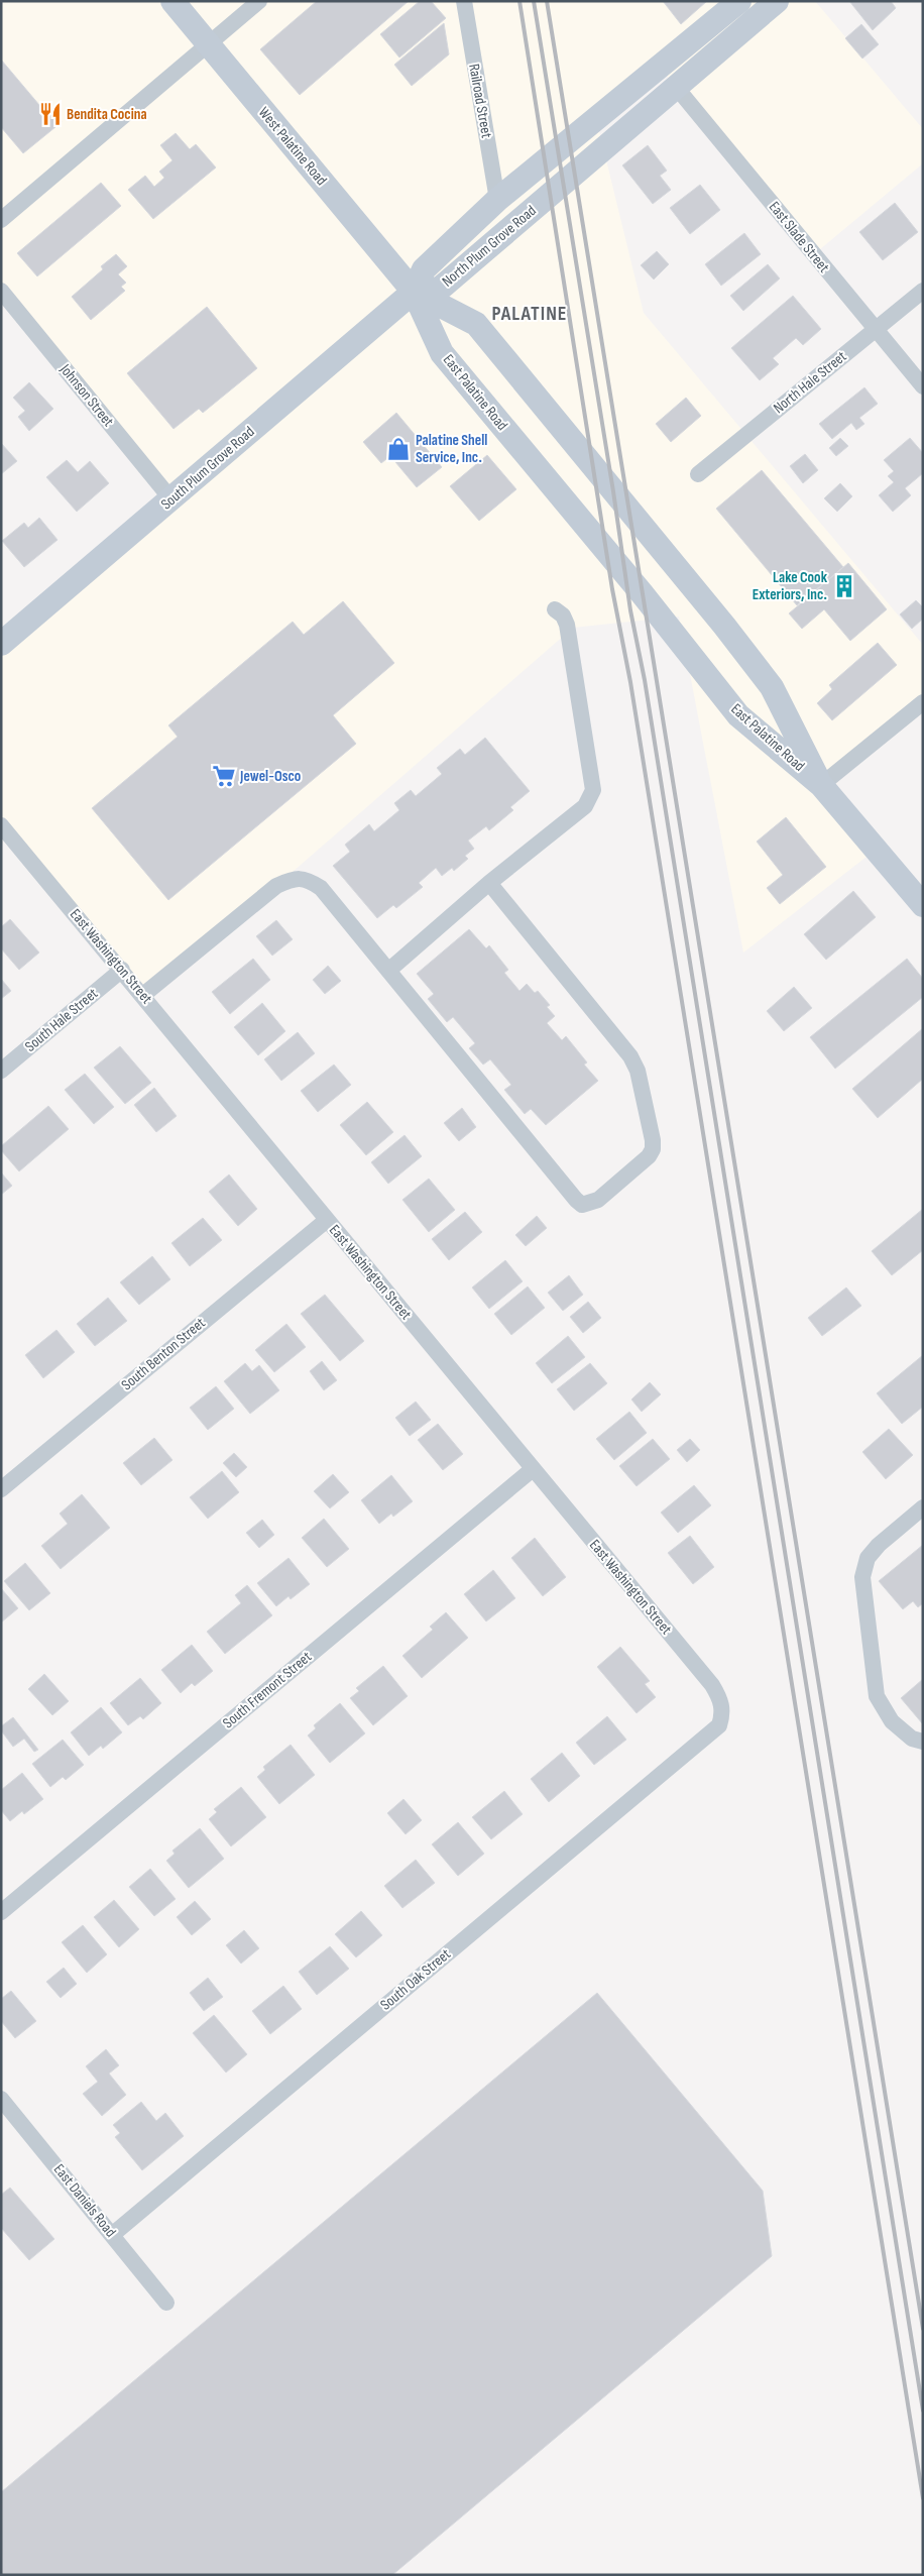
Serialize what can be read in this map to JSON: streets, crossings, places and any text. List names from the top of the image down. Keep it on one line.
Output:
{"streets":{"main road":["West Palatine Road","North Plum Grove Road","East Palatine Road","South Plum Grove Road"],"street":["Railroad Street","East Slade Street","North Hale Street","Johnson Street","East Washington Street","South Hale Street","South Benton Street","South Fremont Street","South Oak Street","East Daniels Road"]},"crossings":[["Railroad Street","North Plum Grove Road"],["West Palatine Road","North Plum Grove Road"],["West Palatine Road","East Palatine Road"],["West Palatine Road","South Plum Grove Road"],["East Slade Street","North Plum Grove Road"],["East Slade Street","North Hale Street"],["North Plum Grove Road","East Palatine Road"],["North Plum Grove Road","South Plum Grove Road"],["East Palatine Road","South Plum Grove Road"],["Johnson Street","South Plum Grove Road"],["East Washington Street","South Hale Street"],["East Washington Street","South Benton Street"],["East Washington Street","South Fremont Street"],["East Washington Street","South Oak Street"],["South Oak Street","East Daniels Road"]],"districts":["PALATINE"],"places":{"restaurant":["Bendita Cocina"],"shop":["Palatine Shell Service, Inc."],"building":["Lake Cook Exteriors, Inc."],"supermarket":["Jewel-Osco"]}}
